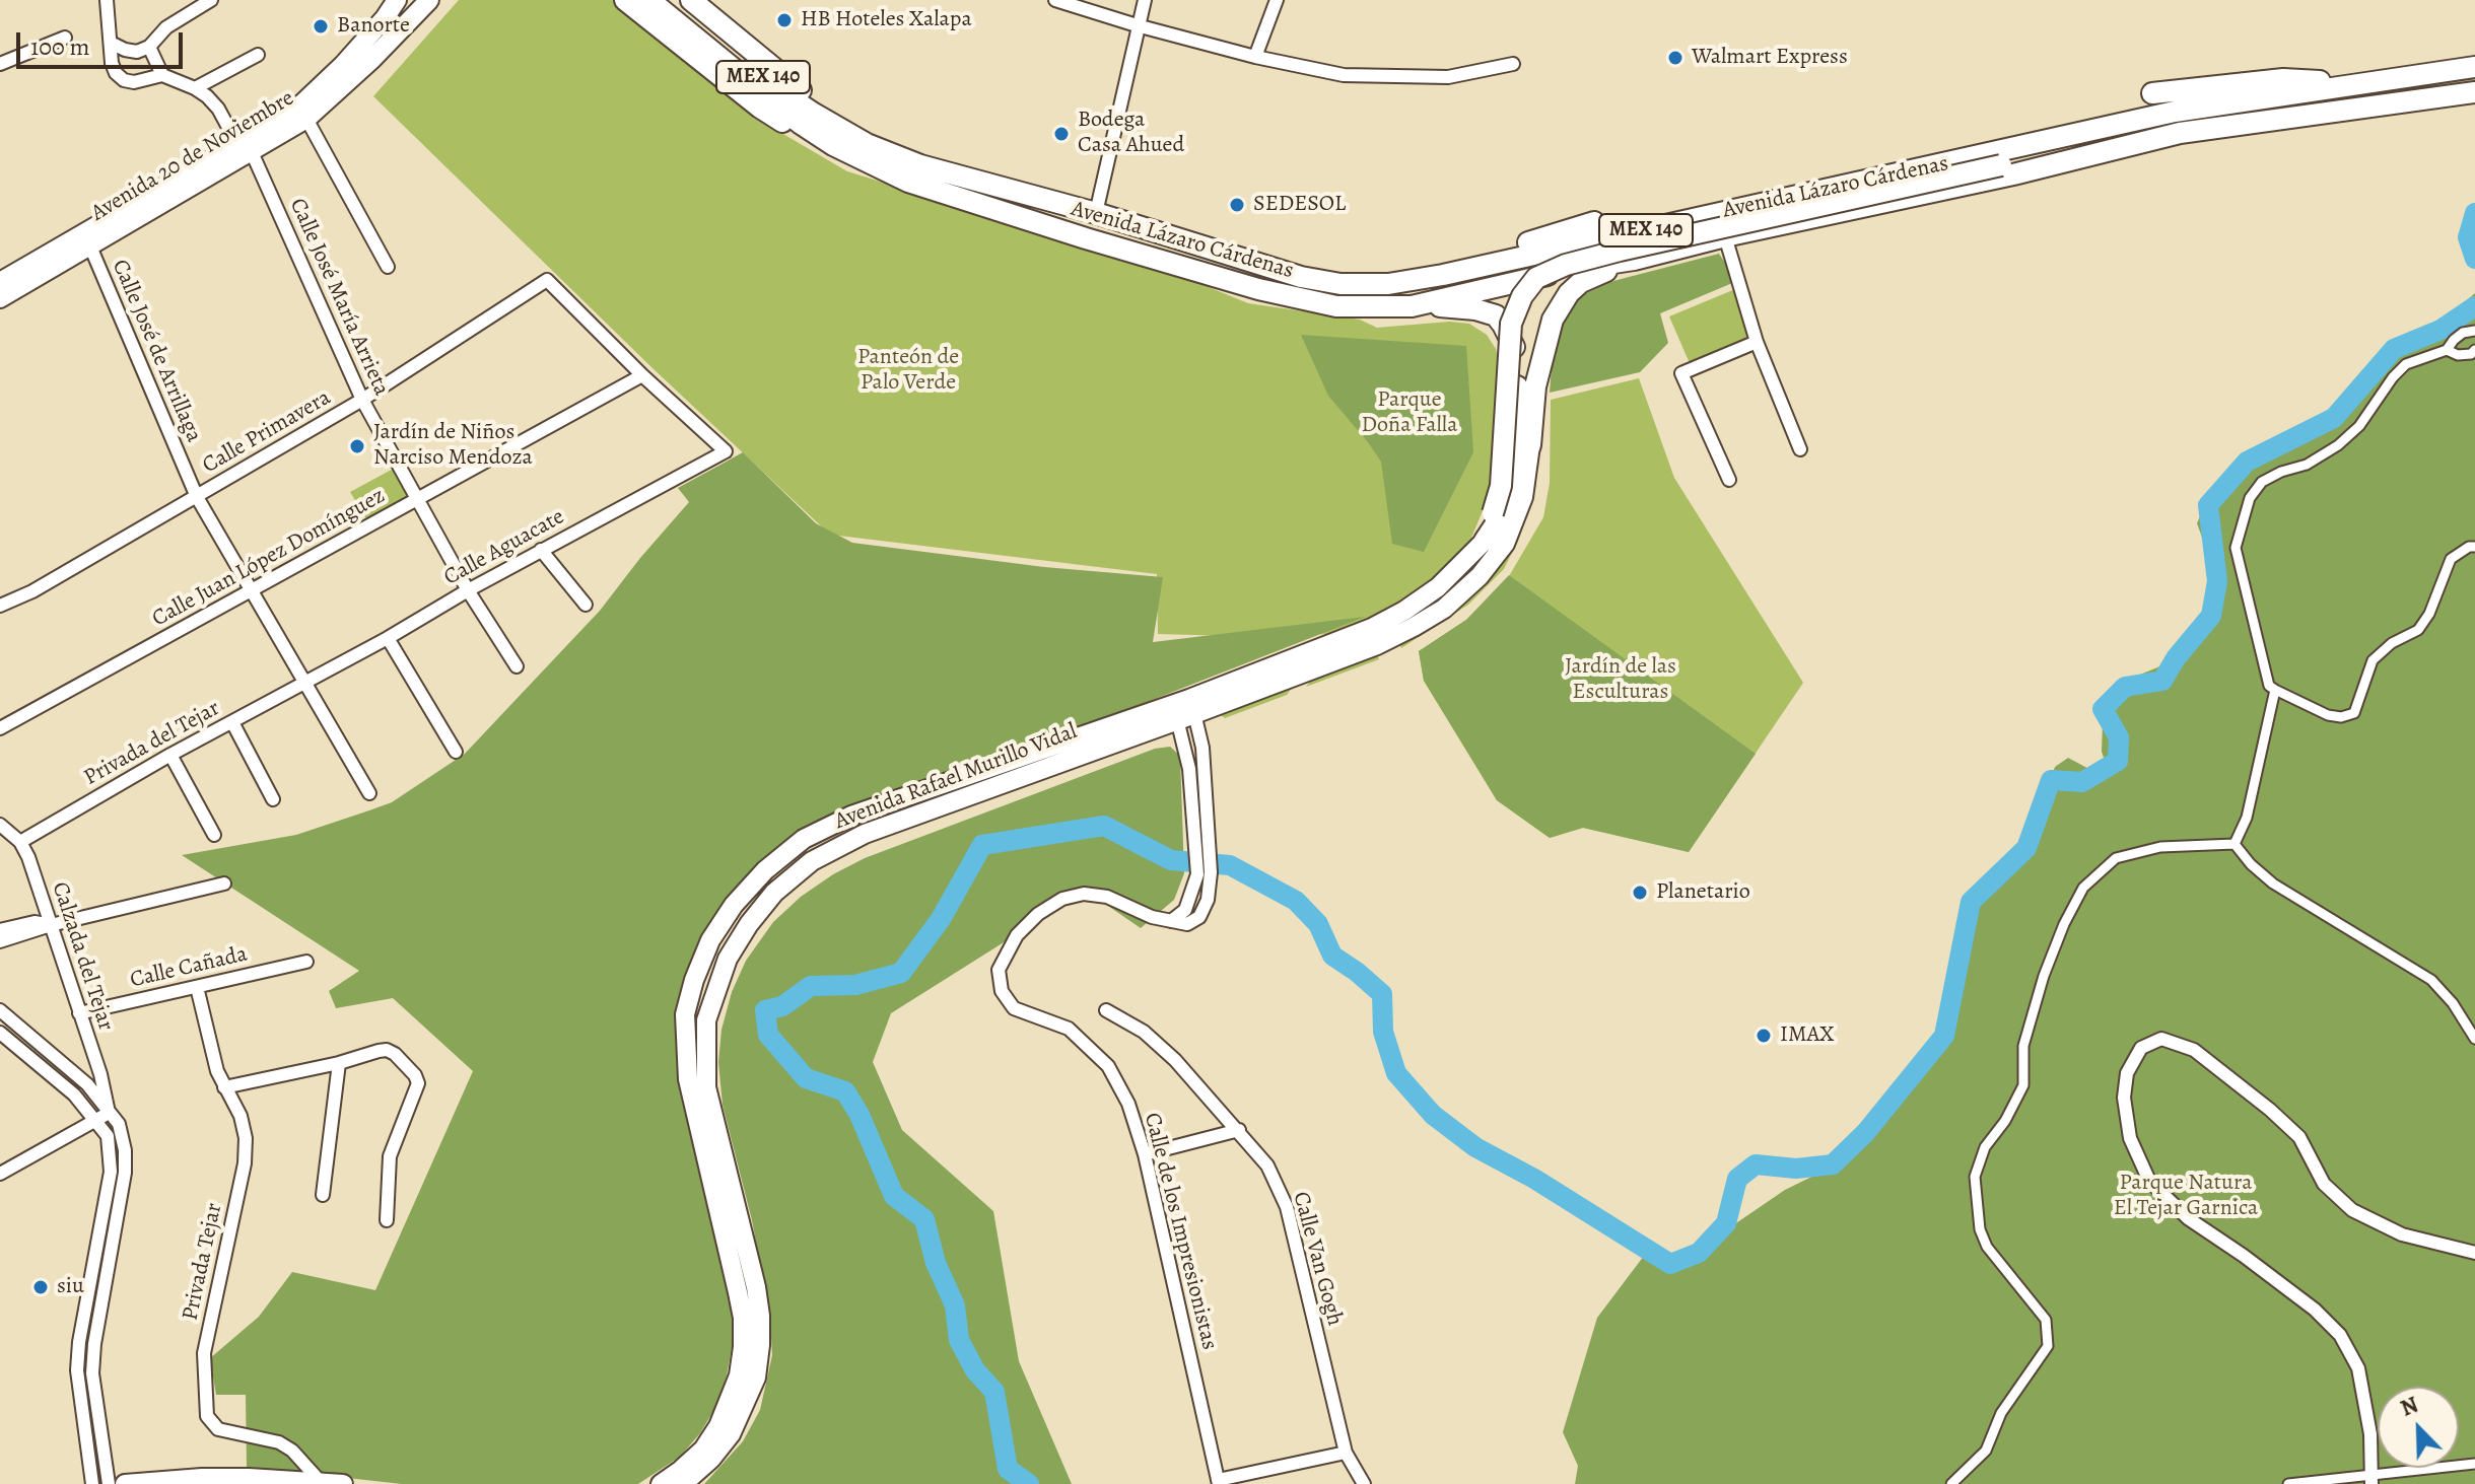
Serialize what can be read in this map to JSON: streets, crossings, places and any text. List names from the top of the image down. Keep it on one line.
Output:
{"streets":{"highway":["MEX 140","Avenida Lázaro Cárdenas"],"main road":["Avenida 20 de Noviembre","Avenida Rafael Murillo Vidal"],"street":["Calle José María Arrieta","Calle José de Arrillaga","Calle Primavera","Calle Aguacate","Calle Juan López Domínguez","Privada del Tejar","Calzada del Tejar","Calle Cañada","Calle de los Impresionistas","Calle Van Gogh","Privada Tejar"]},"crossings":[["Avenida 20 de Noviembre","Calle José María Arrieta"],["Avenida 20 de Noviembre","Calle José de Arrillaga"],["Calle José María Arrieta","Calle Primavera"],["Calle José María Arrieta","Calle Aguacate"],["Calle José María Arrieta","Calle Juan López Domínguez"],["Calle José de Arrillaga","Calle Primavera"],["Calle José de Arrillaga","Calle Aguacate"],["Calle José de Arrillaga","Calle Juan López Domínguez"],["Calle José de Arrillaga","Privada del Tejar"],["Calle Primavera","Calle Aguacate"],["Calle Primavera","Calle Juan López Domínguez"],["Calle Aguacate","Calle Juan López Domínguez"],["Calle Aguacate","Privada del Tejar"],["Privada del Tejar","Calzada del Tejar"],["Calzada del Tejar","Calle Cañada"],["Calle Cañada","Privada Tejar"]],"parks":["Panteón de Palo Verde","Parque Doña Falla","Jardín de las Esculturas","Parque Natura El Tejar Garnica"],"places":["HB Hoteles Xalapa","Banorte","Walmart Express","Bodega Casa Ahued","SEDESOL","Jardín de Niños Narciso Mendoza","Planetario","IMAX","siu"],"scale_bar":"100 m","north":"top left"}
